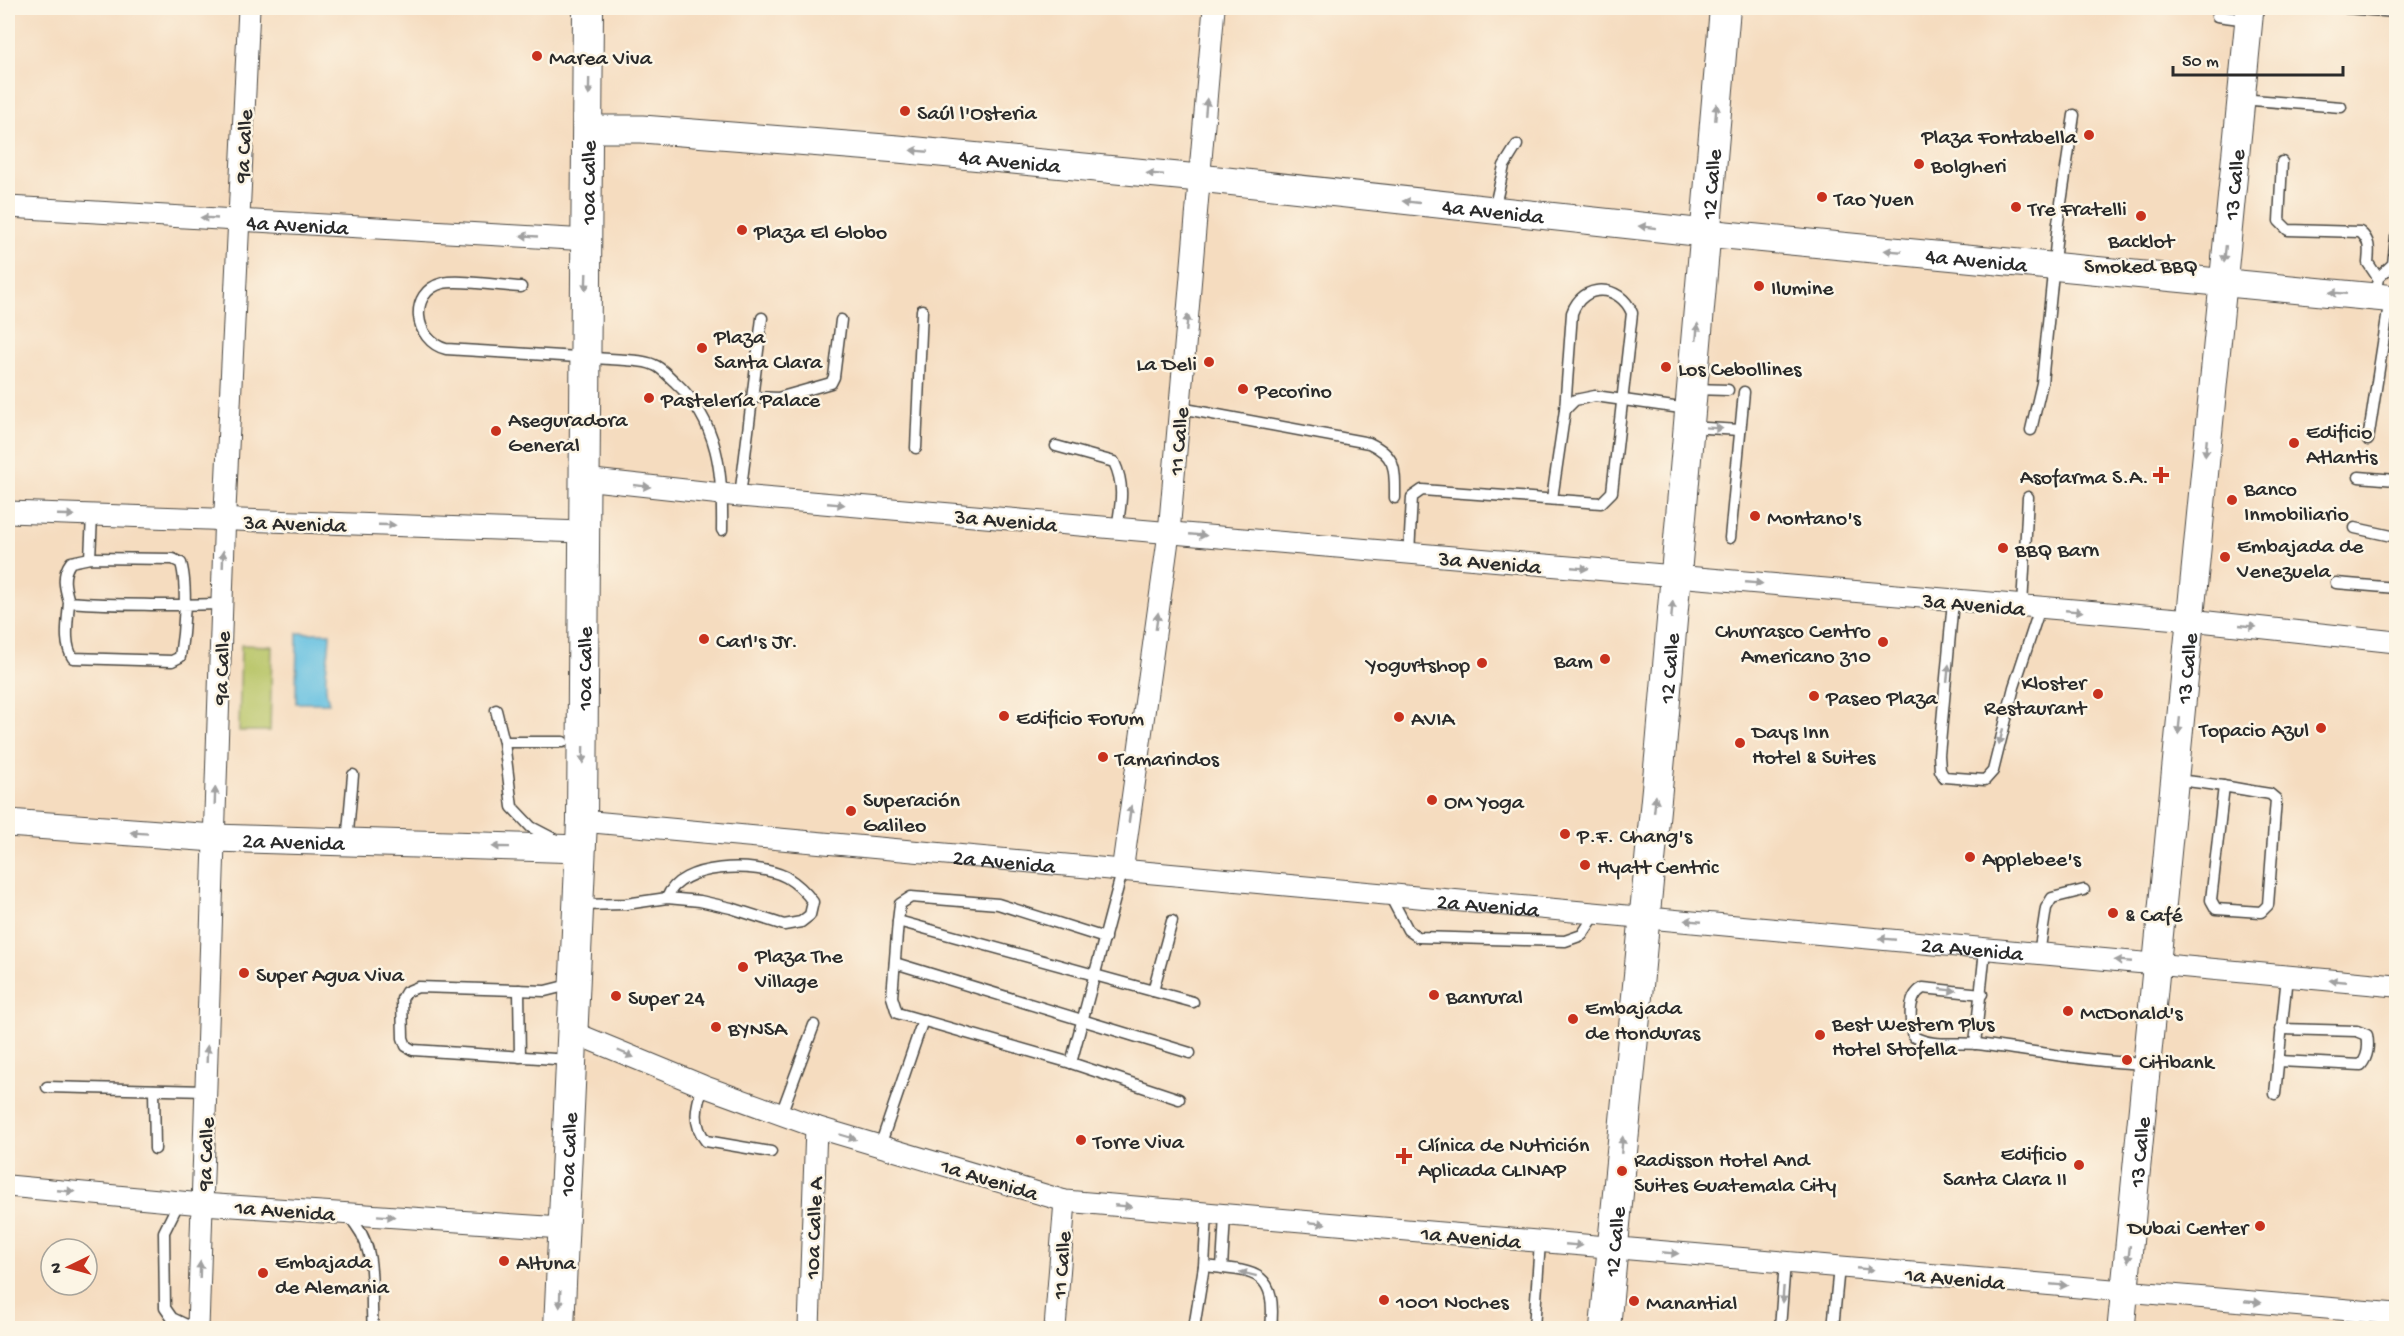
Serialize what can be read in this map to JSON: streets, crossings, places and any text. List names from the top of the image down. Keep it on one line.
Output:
{"streets":{"main road":["10a Calle","12 Calle"],"street":["9a Calle","4a Avenida","13 Calle","11 Calle","3a Avenida","2a Avenida","1a Avenida","10a Calle A"]},"crossings":[["9a Calle","4a Avenida"],["9a Calle","3a Avenida"],["9a Calle","2a Avenida"],["9a Calle","1a Avenida"],["4a Avenida","10a Calle"],["4a Avenida","12 Calle"],["4a Avenida","13 Calle"],["4a Avenida","11 Calle"],["10a Calle","3a Avenida"],["10a Calle","2a Avenida"],["10a Calle","1a Avenida"],["12 Calle","3a Avenida"],["12 Calle","2a Avenida"],["12 Calle","1a Avenida"],["13 Calle","3a Avenida"],["13 Calle","2a Avenida"],["13 Calle","1a Avenida"],["11 Calle","3a Avenida"],["11 Calle","2a Avenida"],["11 Calle","1a Avenida"],["1a Avenida","10a Calle A"]],"one_way":["9a Calle","4a Avenida","10a Calle","12 Calle","13 Calle","11 Calle","3a Avenida","2a Avenida","1a Avenida"],"places":{"other":["Marea Viva","Saúl l'Osteria","Plaza Fontabella","Bolgheri","Tao Yuen","Tre Fratelli","Backlot Smoked BBQ","Plaza El Globo","Ilumine","Plaza Santa Clara","La Deli","Los Cebollines","Pecorino","Pastelería Palace","Aseguradora General","Edificio Atlantis","Banco Inmobiliario","Montano's","BBQ Barn","Embajada de Venezuela","Carl's Jr.","Churrasco Centro Americano z10","Bam","Yogurtshop","Kloster Restaurant","Paseo Plaza","Edificio Forum","AVIA","Topacio Azul","Days Inn Hotel & Suites","Tamarindos","OM Yoga","Superación Galileo","P.F. Chang's","Applebee's","Hyatt Centric","& Café","Plaza The Village","Super Agua Viva","Banrural","Super 24","McDonald's","Embajada de Honduras","BYNSA","Best Western Plus Hotel Stofella","Citibank","Torre Viva","Edificio Santa Clara II","Radisson Hotel And Suites Guatemala City","Dubai Center","Altuna","Embajada de Alemania","1001 Noches","Manantial"],"health":["Asofarma S.A.","Clínica de Nutrición Aplicada CLINAP"]},"scale_bar":"50 m","north":"left"}
